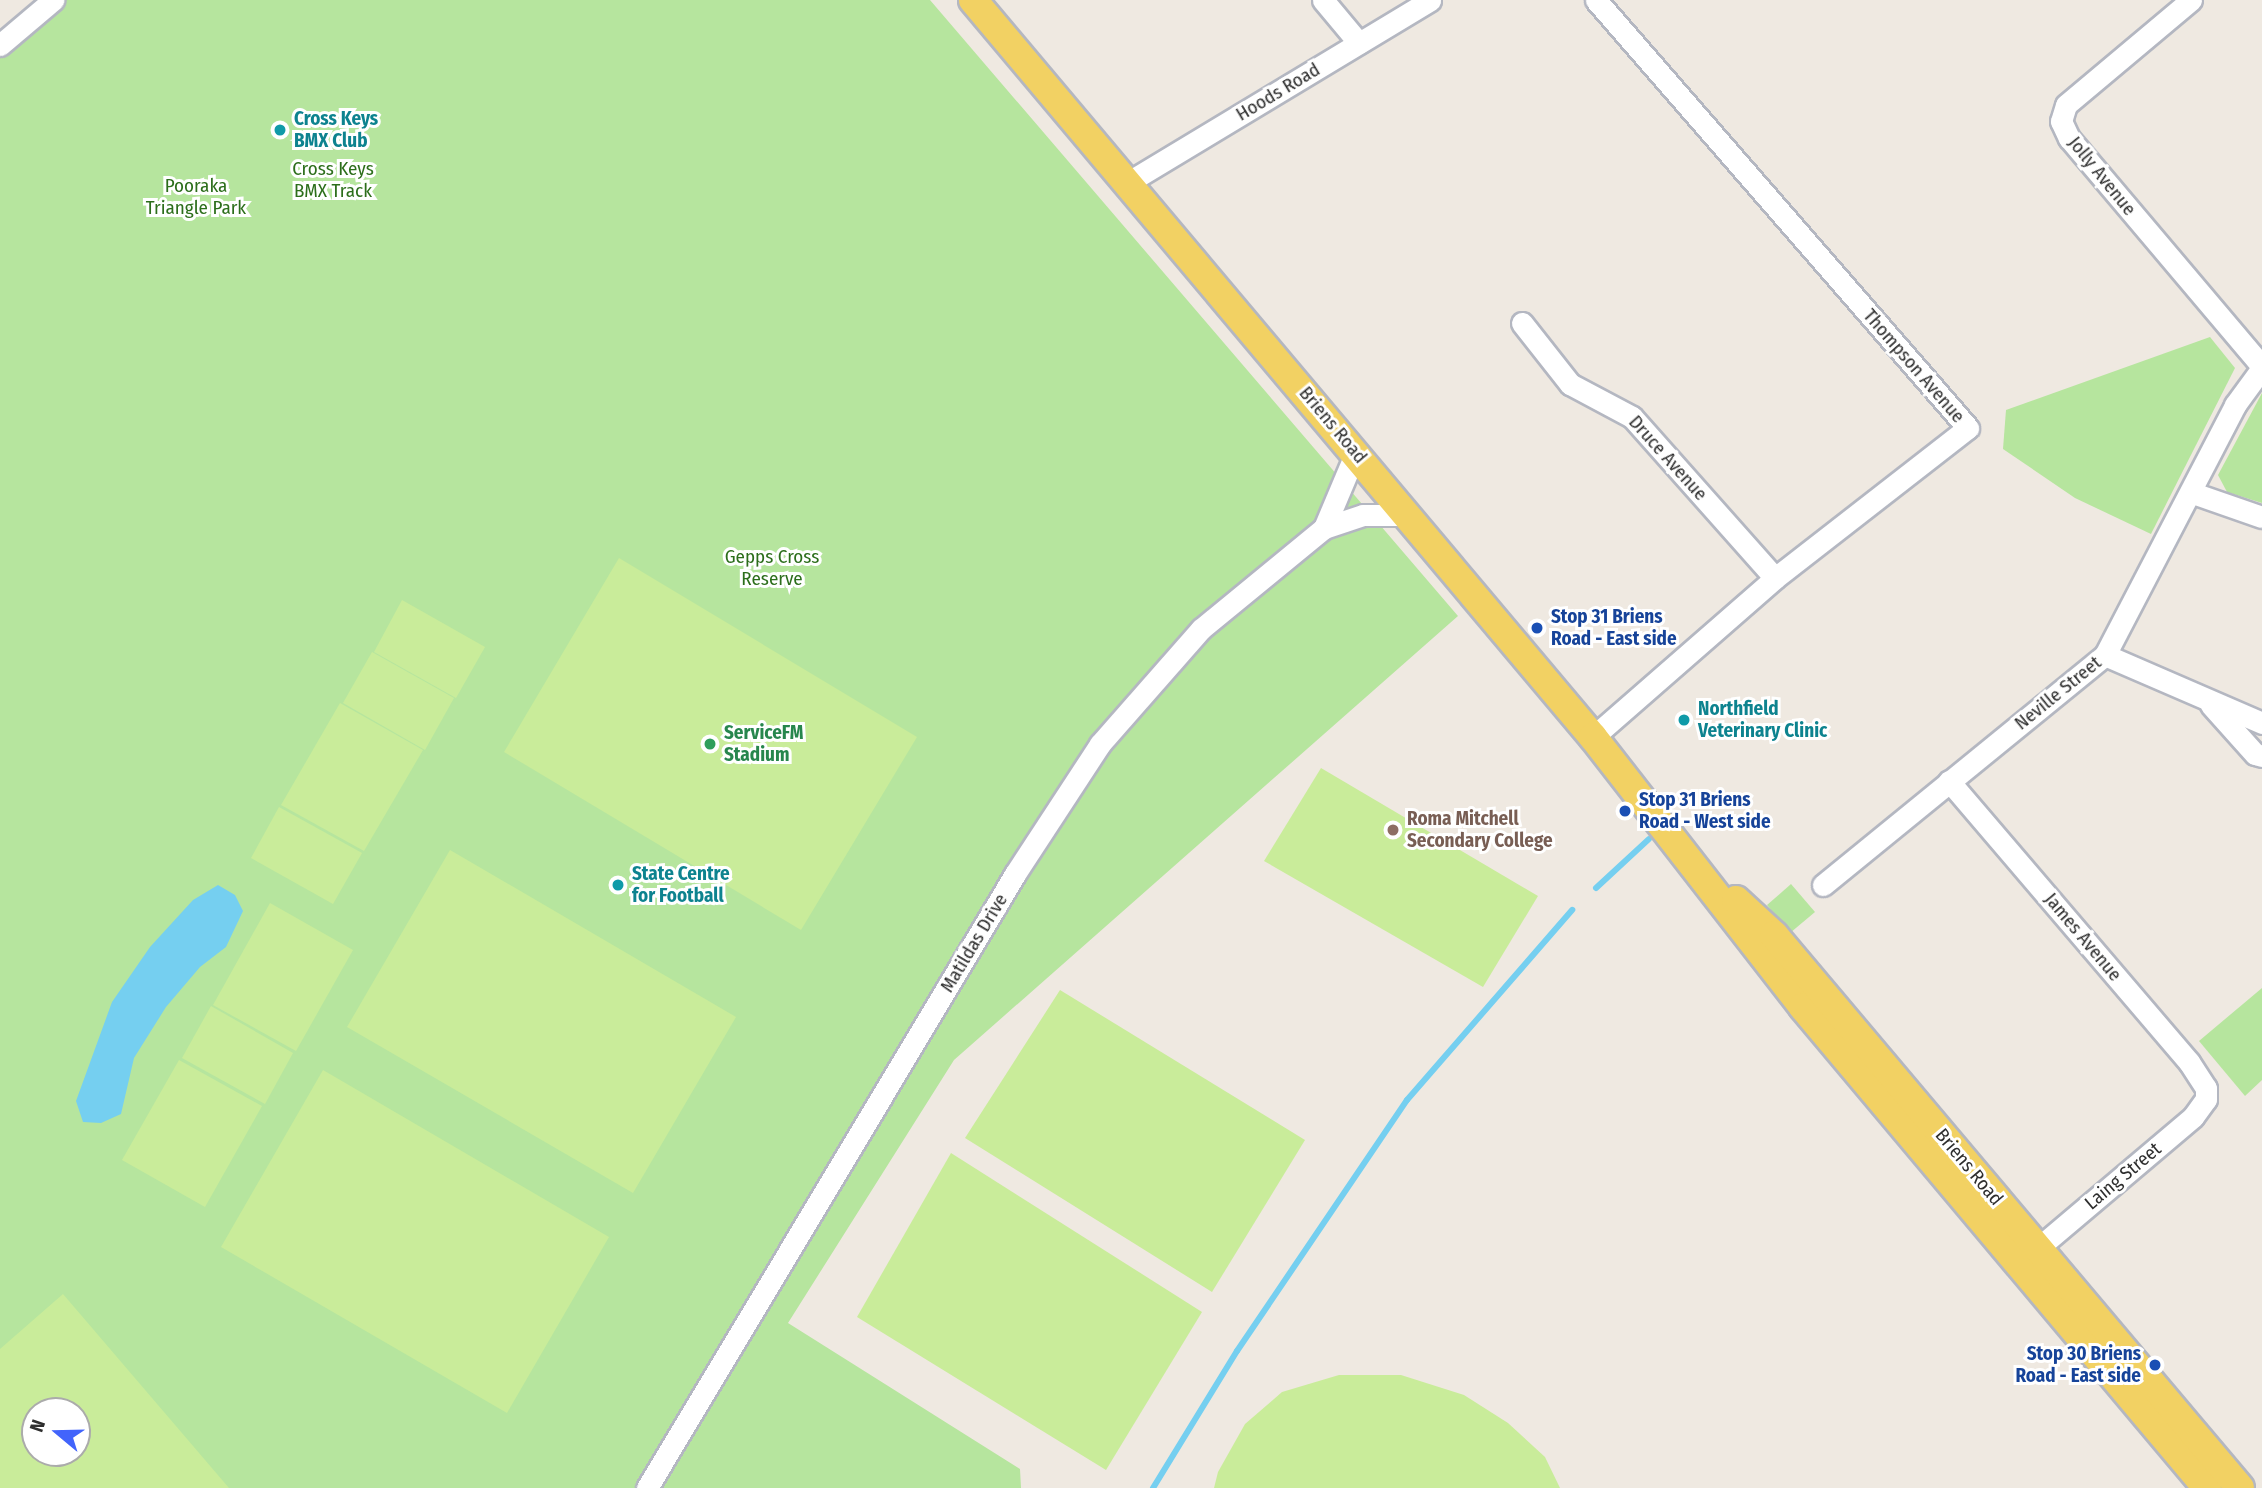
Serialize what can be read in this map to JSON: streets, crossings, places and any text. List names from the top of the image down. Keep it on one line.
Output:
{"streets":{"main road":["Briens Road"],"street":["Hoods Road","Jolly Avenue","Thompson Avenue","Druce Avenue","Neville Street","James Avenue","Matildas Drive","Laing Street"]},"crossings":[["Hoods Road","Briens Road"],["Jolly Avenue","Neville Street"],["Thompson Avenue","Briens Road"],["Thompson Avenue","Druce Avenue"],["Briens Road","Matildas Drive"],["Briens Road","Laing Street"],["Neville Street","James Avenue"],["James Avenue","Laing Street"]],"parks":["Cross Keys BMX Track","Pooraka Triangle Park","Gepps Cross Reserve"],"places":["Cross Keys BMX Club","Stop 31 Briens Road - East side","Northfield Veterinary Clinic","ServiceFM Stadium","Stop 31 Briens Road - West side","Roma Mitchell Secondary College","State Centre for Football","Stop 30 Briens Road - East side"],"north":"left"}
